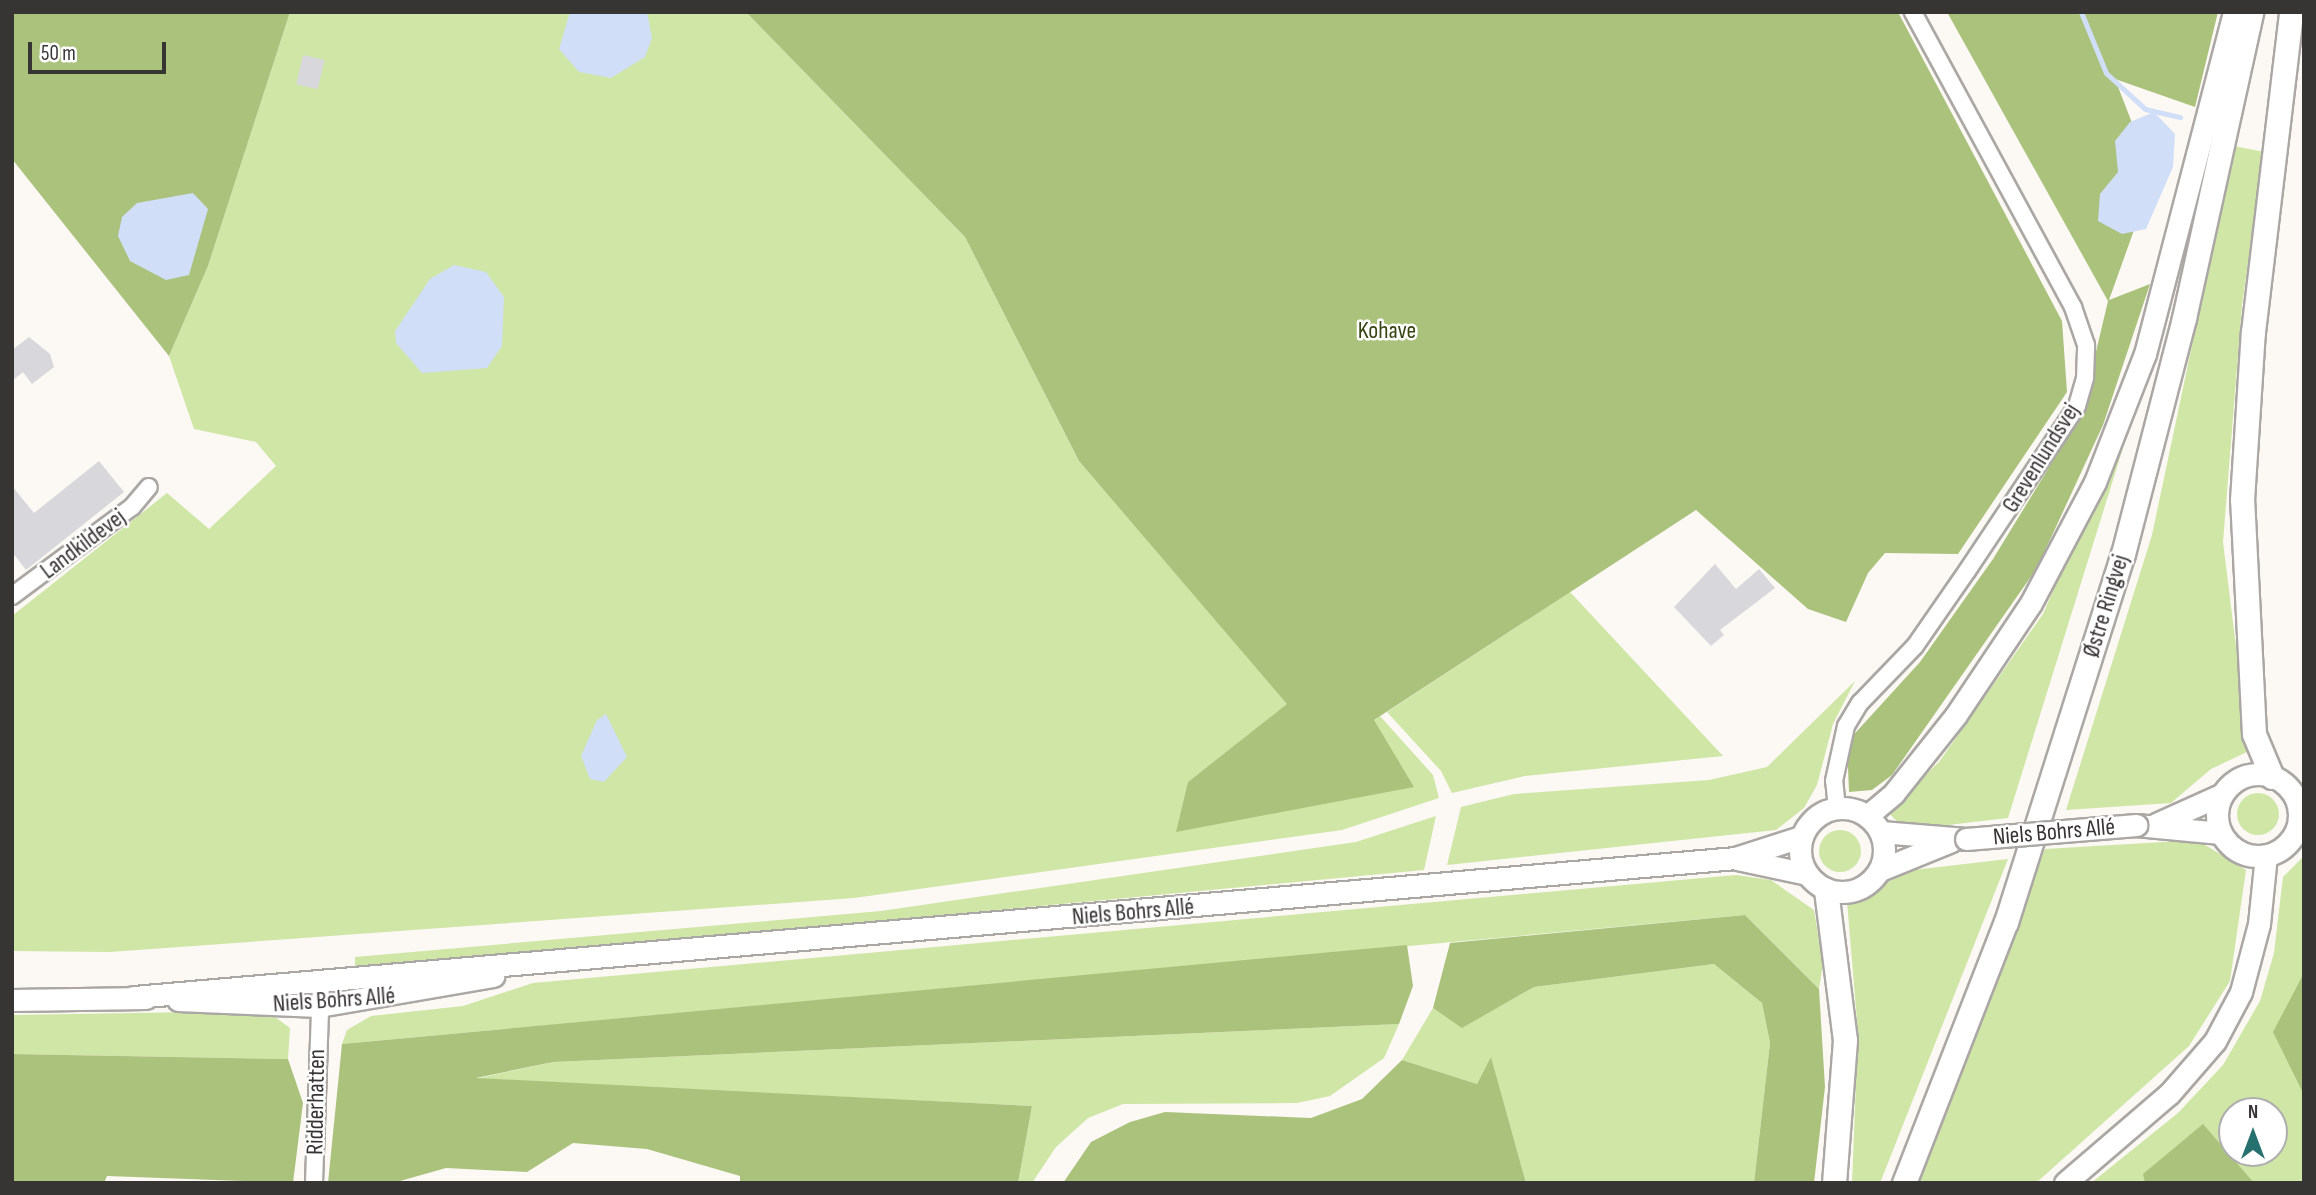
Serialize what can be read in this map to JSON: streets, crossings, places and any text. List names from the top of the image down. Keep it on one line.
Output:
{"streets":{"main road":["Østre Ringvej"],"street":["Grevenlundsvej","Landkildevej","Niels Bohrs Allé","Ridderhatten"]},"crossings":[["Grevenlundsvej","Niels Bohrs Allé"],["Niels Bohrs Allé","Ridderhatten"]],"parks":["Kohave"],"scale_bar":"50 m","north":"top"}
